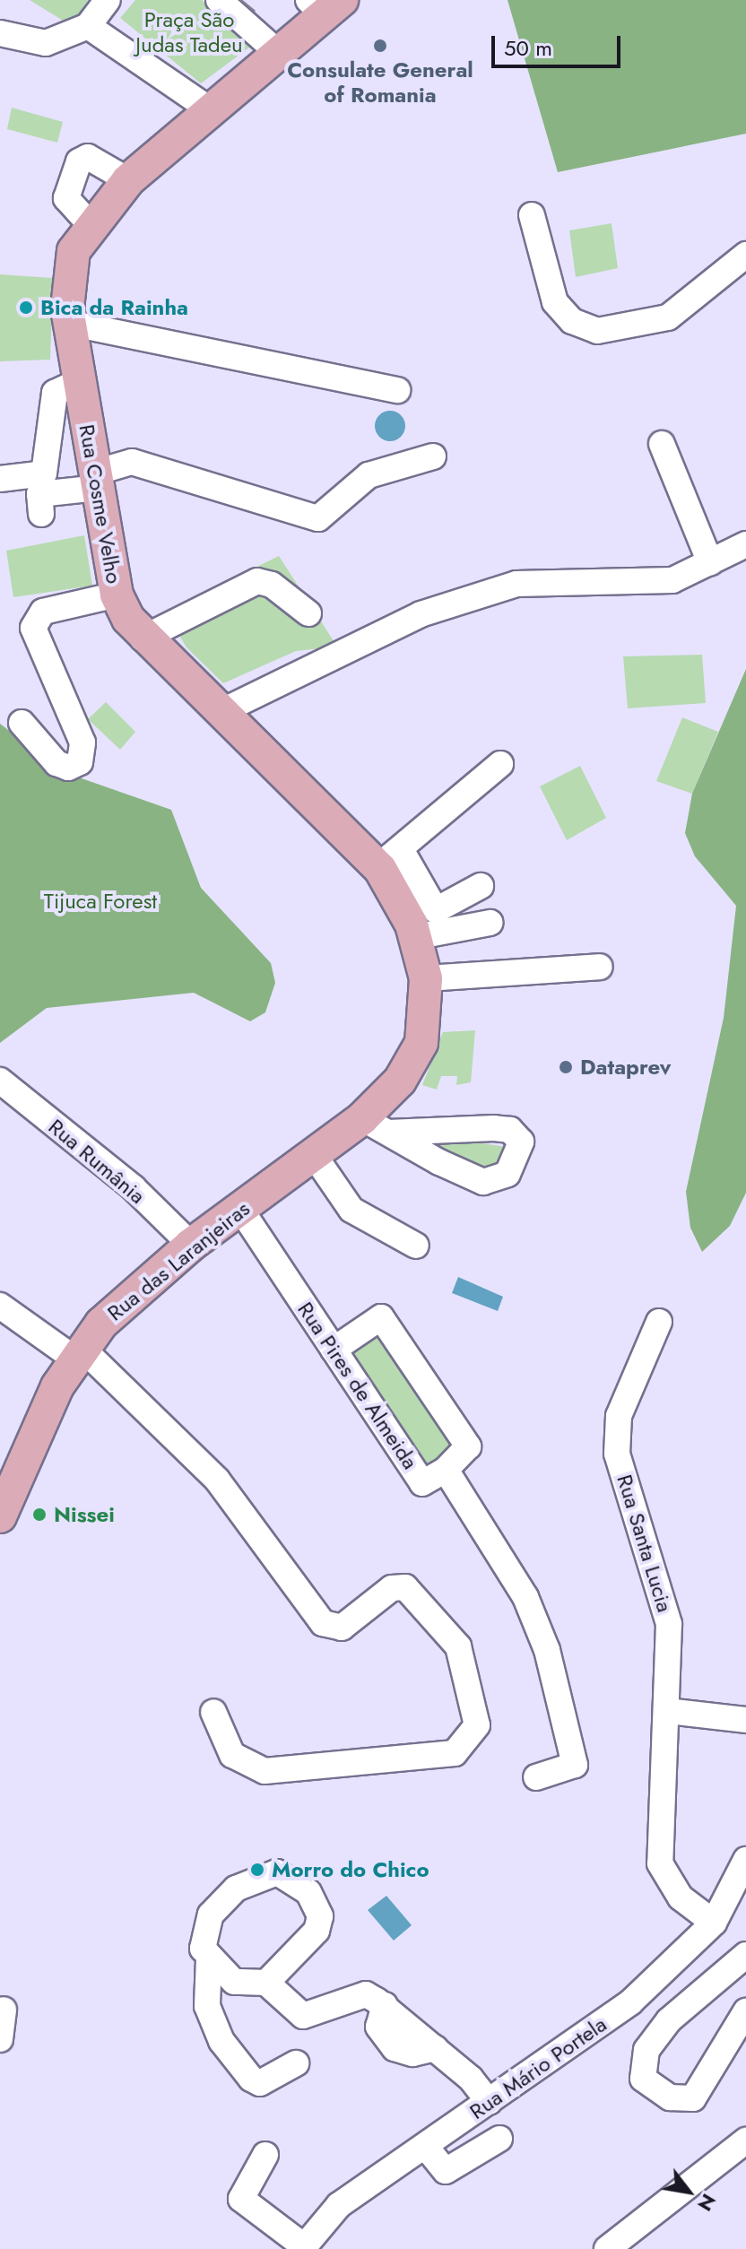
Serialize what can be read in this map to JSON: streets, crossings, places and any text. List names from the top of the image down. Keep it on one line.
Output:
{"streets":{"main road":["Rua Cosme Velho","Rua das Laranjeiras"],"street":["Rua Rumânia","Rua Pires de Almeida","Rua Santa Lucia","Rua Mário Portela"]},"crossings":[["Rua Cosme Velho","Rua das Laranjeiras"],["Rua Rumânia","Rua das Laranjeiras"],["Rua das Laranjeiras","Rua Pires de Almeida"],["Rua Santa Lucia","Rua Mário Portela"]],"parks":["Praça São Judas Tadeu","Tijuca Forest"],"places":["Consulate General of Romania","Bica da Rainha","Dataprev","Nissei","Morro do Chico"],"scale_bar":"50 m","north":"bottom right"}
